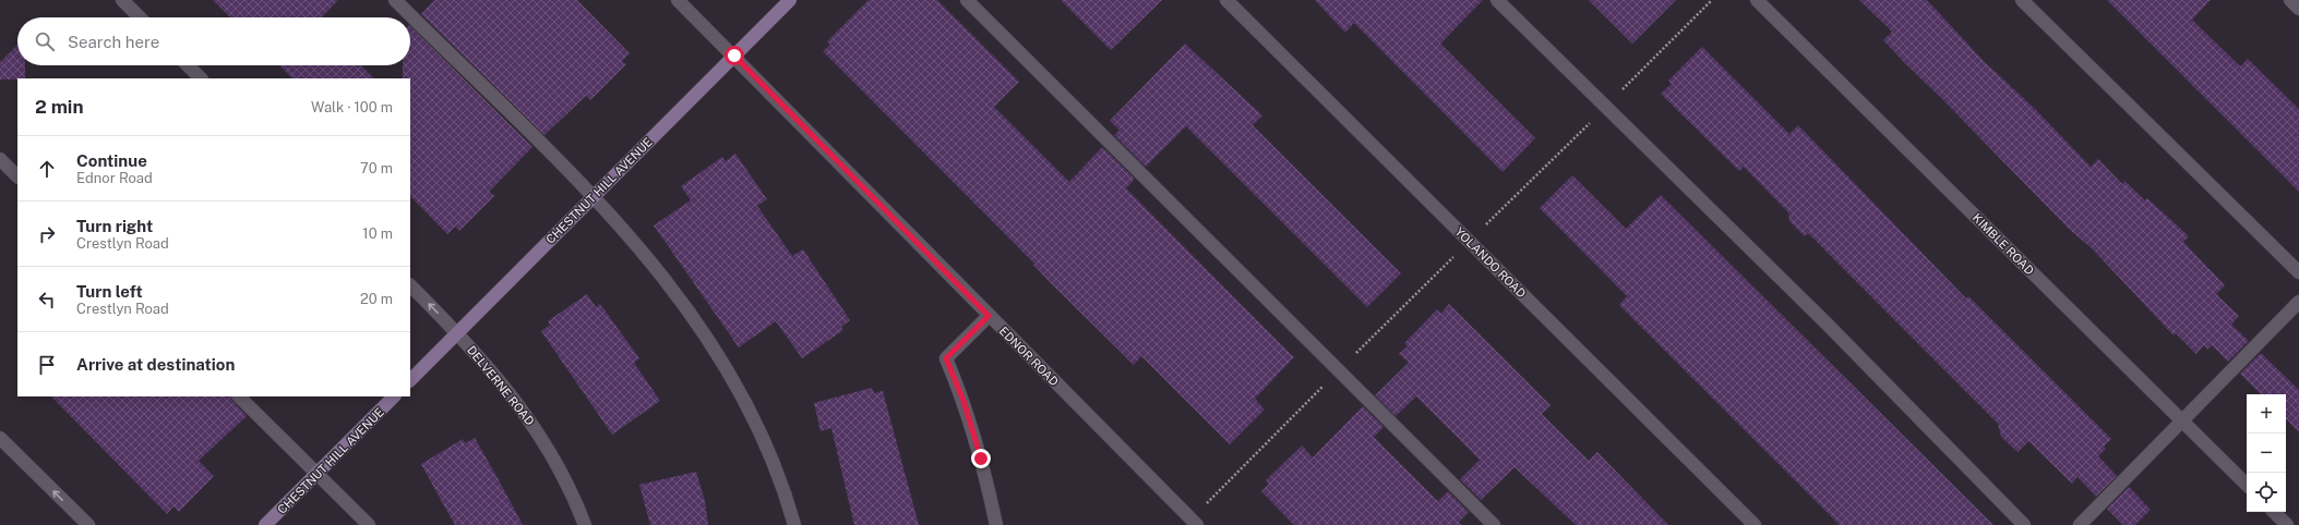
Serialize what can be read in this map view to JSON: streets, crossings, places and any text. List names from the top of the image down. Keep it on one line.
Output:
{"streets":{"street":["CHESTNUT HILL AVENUE","KIMBLE ROAD","YOLANDO ROAD","EDNOR ROAD","DELVERNE ROAD"]},"crossings":[["CHESTNUT HILL AVENUE","EDNOR ROAD"],["CHESTNUT HILL AVENUE","DELVERNE ROAD"]],"page":{"search":"Search here","heading":["2 min","Walk · 100 m"],"list":[["Continue","Ednor Road","70 m"],["Turn right","Crestlyn Road","10 m"],["Turn left","Crestlyn Road","20 m"],"Arrive at destination"],"map_buttons":["+","−"]}}
